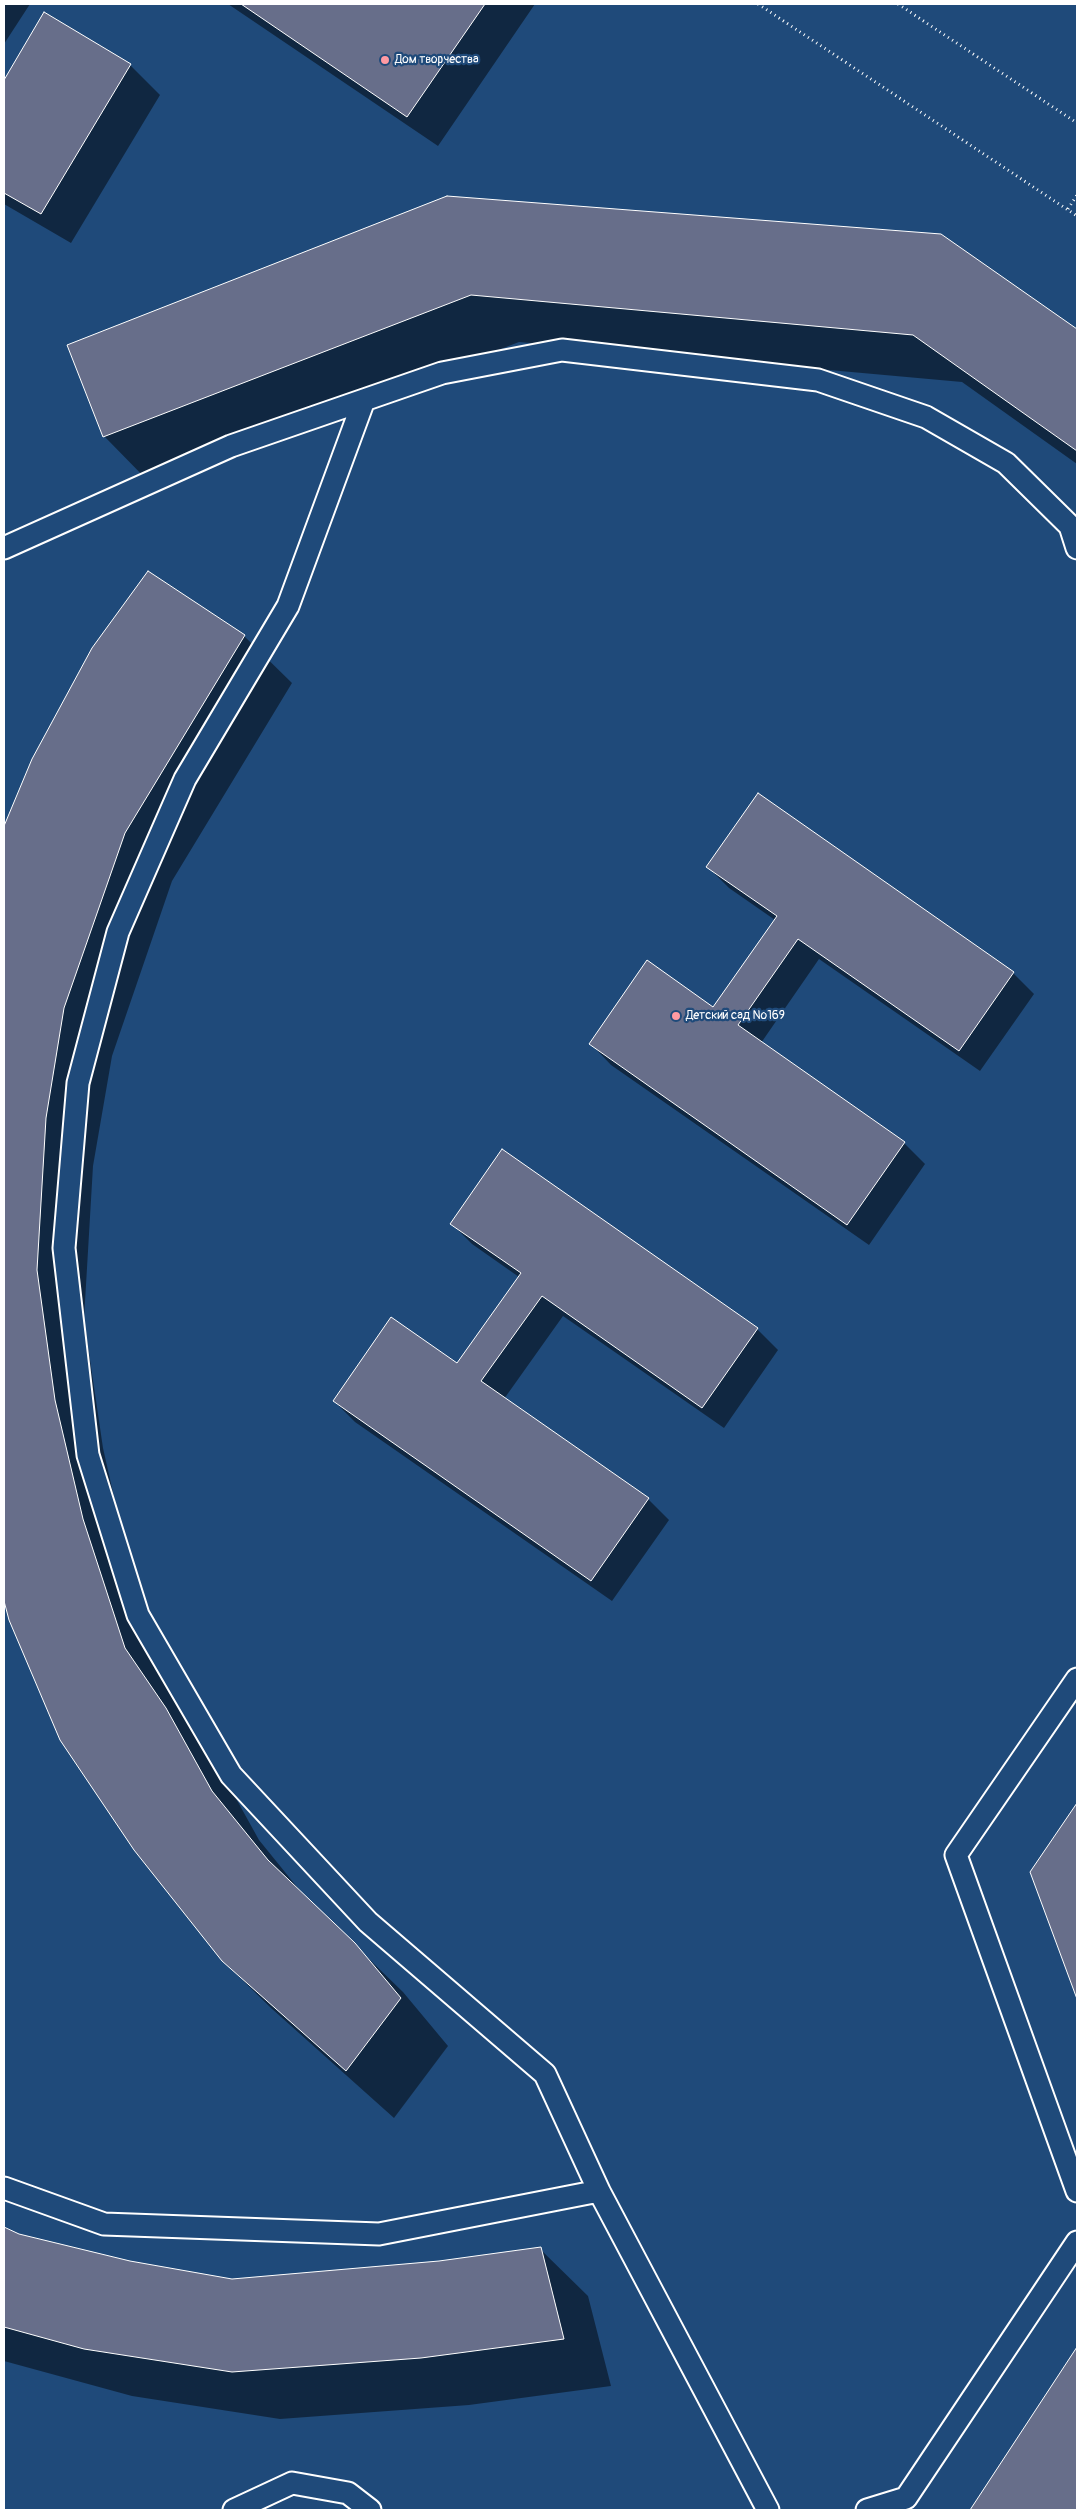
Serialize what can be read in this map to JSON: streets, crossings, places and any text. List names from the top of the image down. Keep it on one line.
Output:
{"places":["Дом творчества","Детский сад №169"]}
